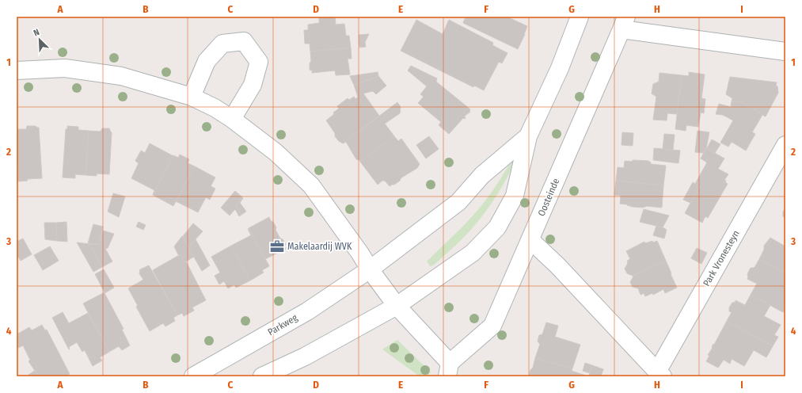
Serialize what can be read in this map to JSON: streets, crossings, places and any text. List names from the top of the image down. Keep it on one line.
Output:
{"streets":{"street":["Oosteinde","Park Vronesteyn","Parkweg"]},"crossings":[["Oosteinde","Park Vronesteyn"],["Oosteinde","Parkweg"]],"places":{"office":["Makelaardij WVK"]},"north":"top left","grid":{"columns":["A","B","C","D","E","F","G","H","I"],"rows":["1","2","3","4"]}}
